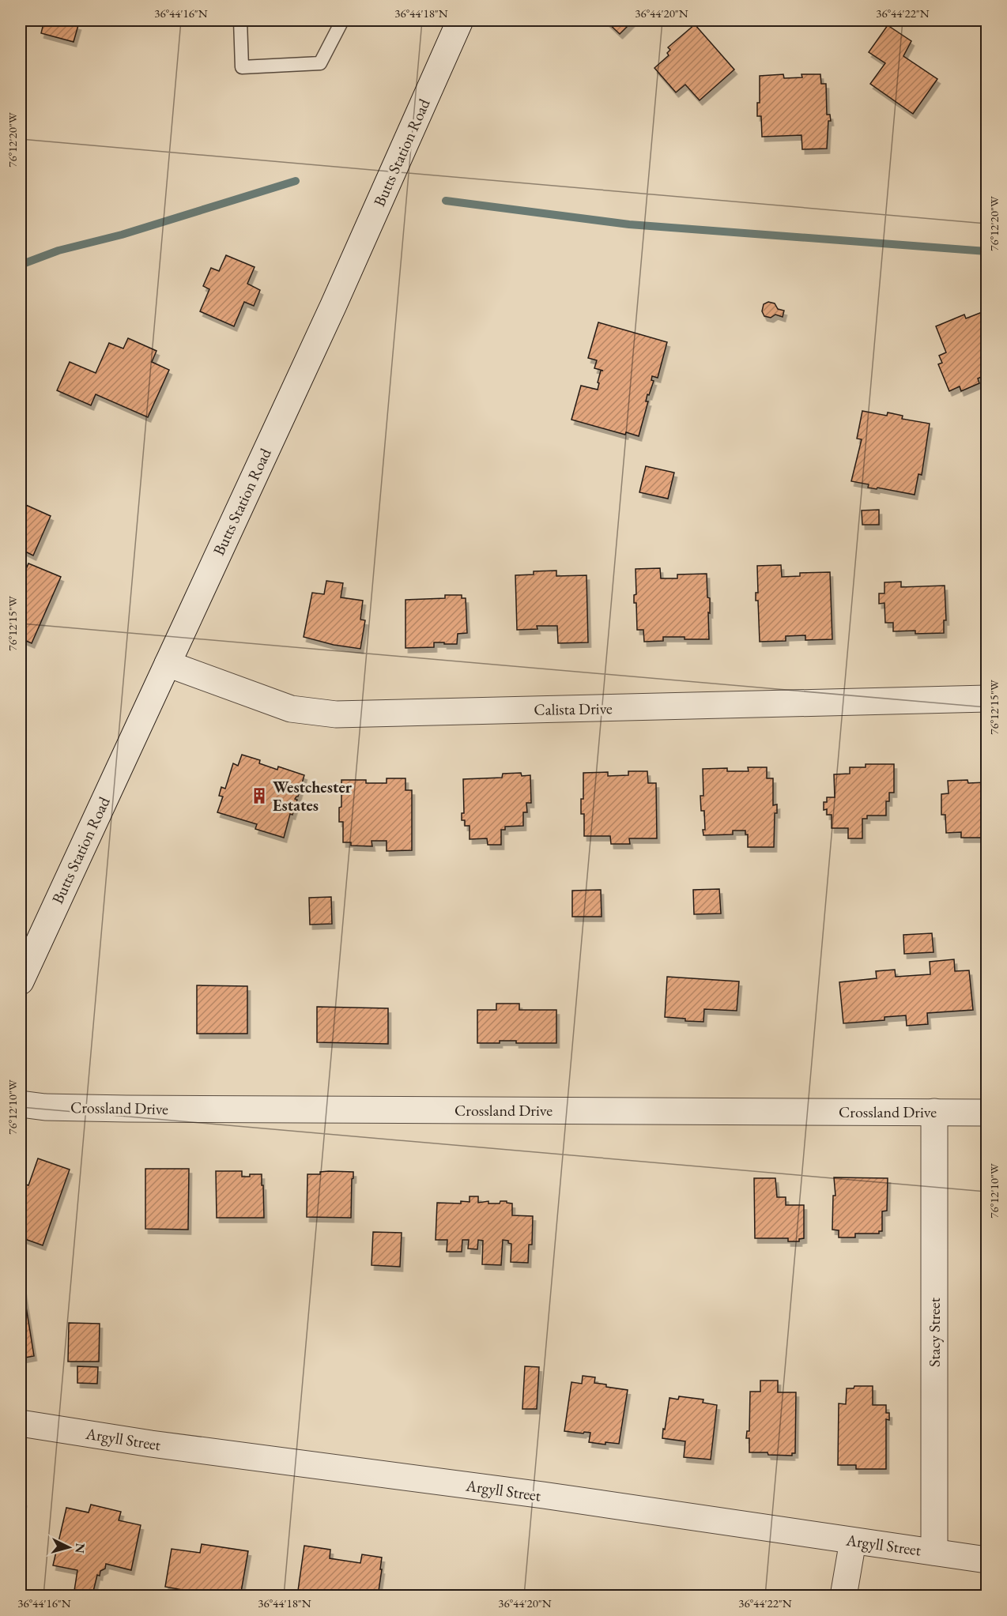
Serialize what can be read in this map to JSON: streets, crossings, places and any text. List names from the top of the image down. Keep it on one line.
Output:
{"streets":{"street":["Butts Station Road","Calista Drive","Crossland Drive","Stacy Street","Argyll Street"]},"crossings":[["Butts Station Road","Calista Drive"],["Crossland Drive","Stacy Street"],["Stacy Street","Argyll Street"]],"places":{"building":["Westchester Estates"]},"north":"right","coordinates":["36°44'16\"N","36°44'18\"N","36°44'20\"N","36°44'22\"N","76°12'20\"W","76°12'15\"W","76°12'10\"W"]}
